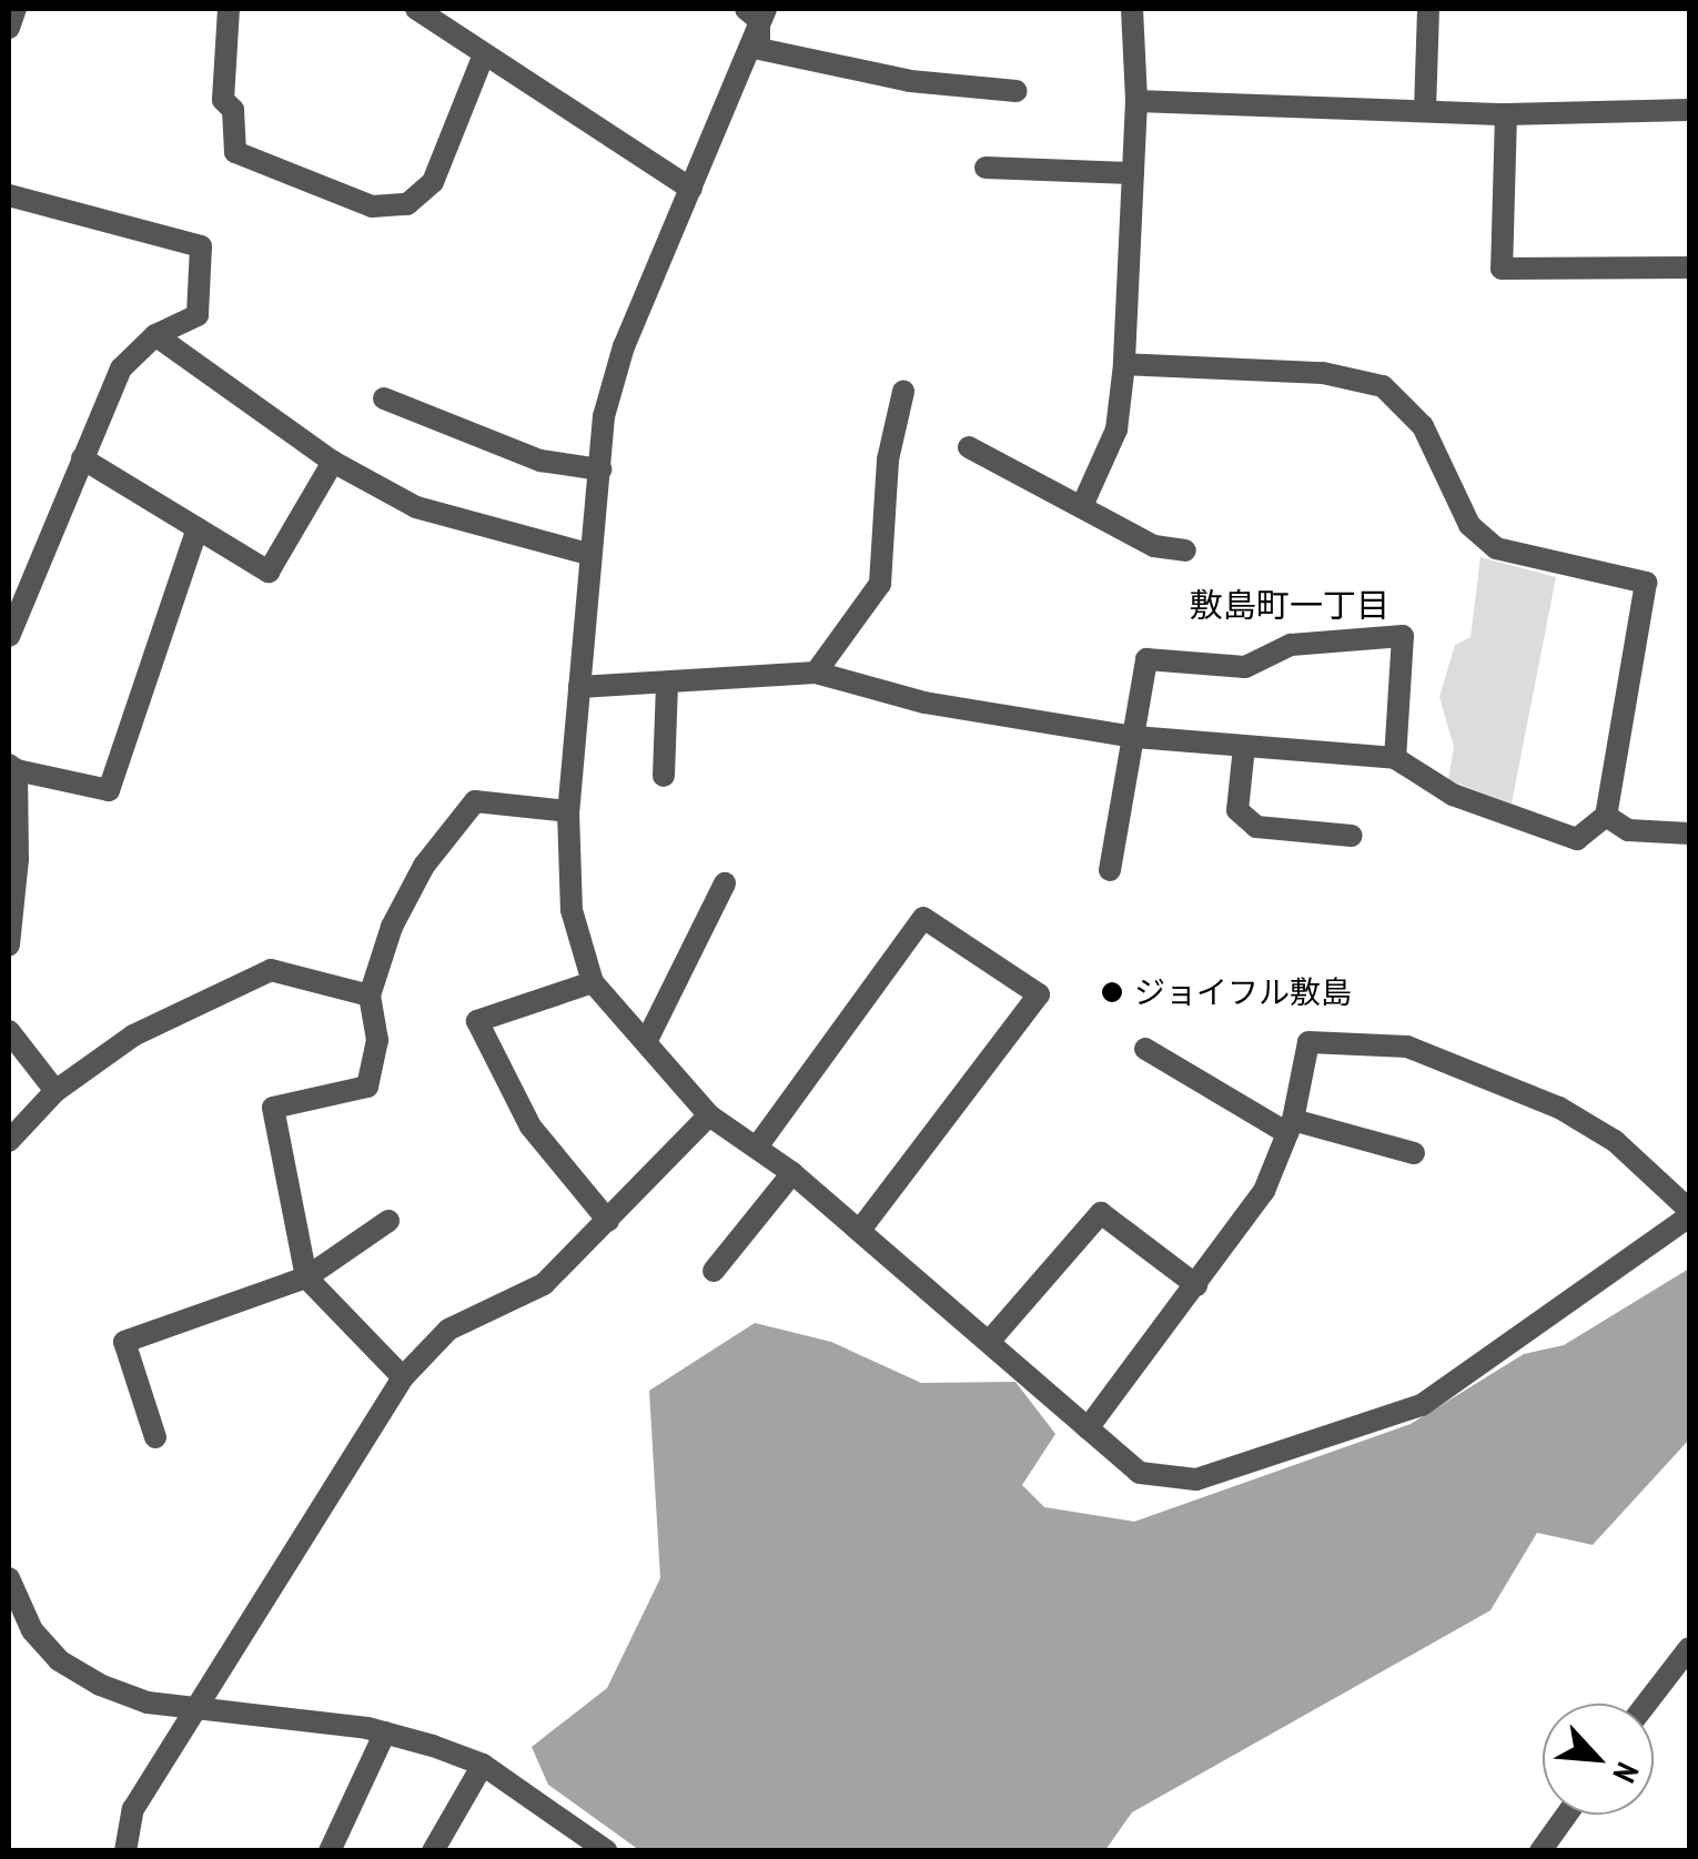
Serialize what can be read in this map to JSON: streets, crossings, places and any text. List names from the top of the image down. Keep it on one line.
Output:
{"districts":["敷島町一丁目"],"places":["ジョイフル敷島"],"north":"bottom right"}
